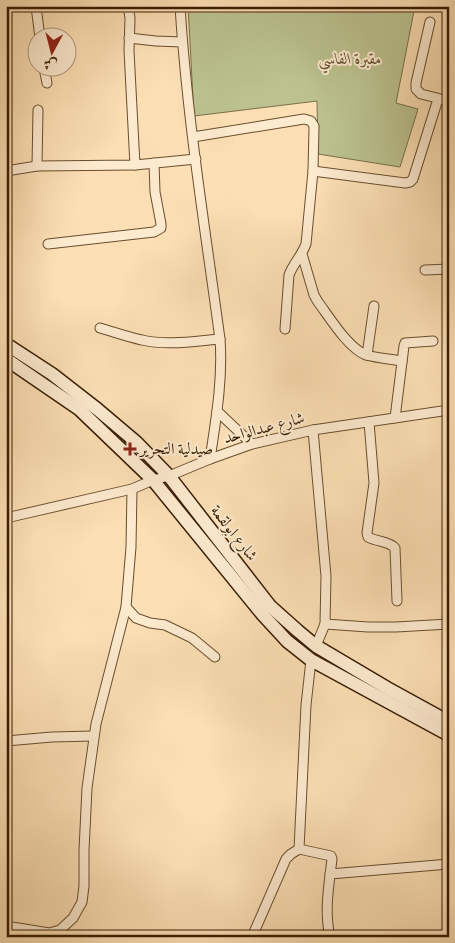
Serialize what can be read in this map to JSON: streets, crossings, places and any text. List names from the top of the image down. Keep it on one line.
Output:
{"streets":{"street":["شارع عبدالواحد","شارع ابولقمة"]},"crossings":[["شارع عبدالواحد","شارع ابولقمة"]],"parks":["مقبرة الفاسي"],"places":{"health":["صيدلية التحرير"]},"north":"bottom"}
